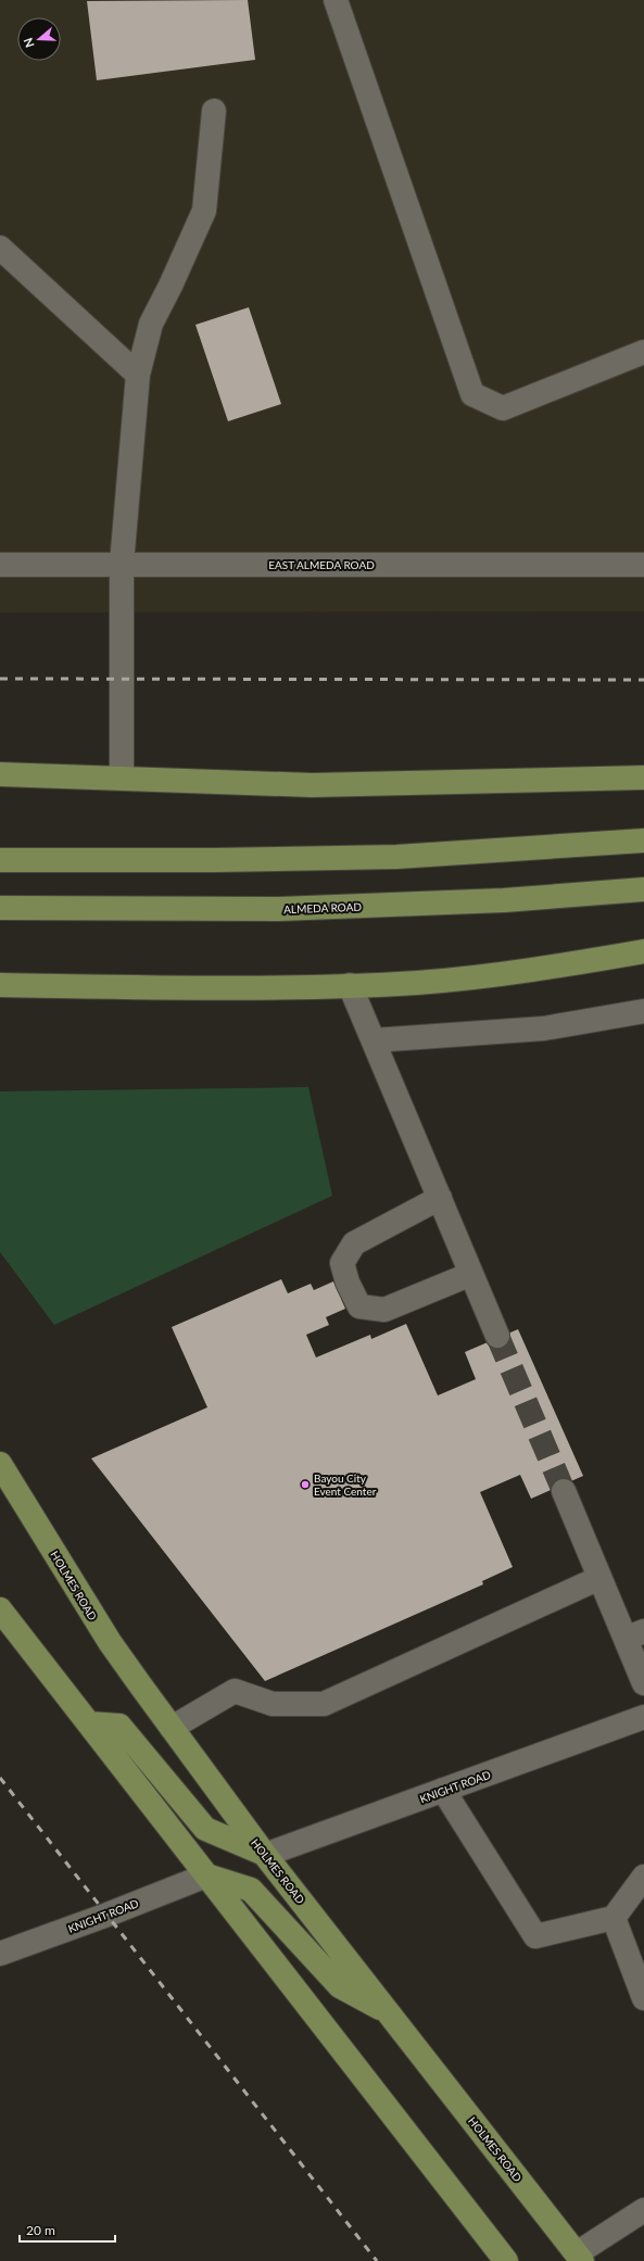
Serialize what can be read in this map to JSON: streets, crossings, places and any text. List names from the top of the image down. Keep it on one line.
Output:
{"streets":{"main road":["ALMEDA ROAD","HOLMES ROAD"],"street":["EAST ALMEDA ROAD","KNIGHT ROAD"]},"crossings":[["HOLMES ROAD","KNIGHT ROAD"]],"places":["Bayou City Event Center"],"scale_bar":"20 m","north":"left"}
